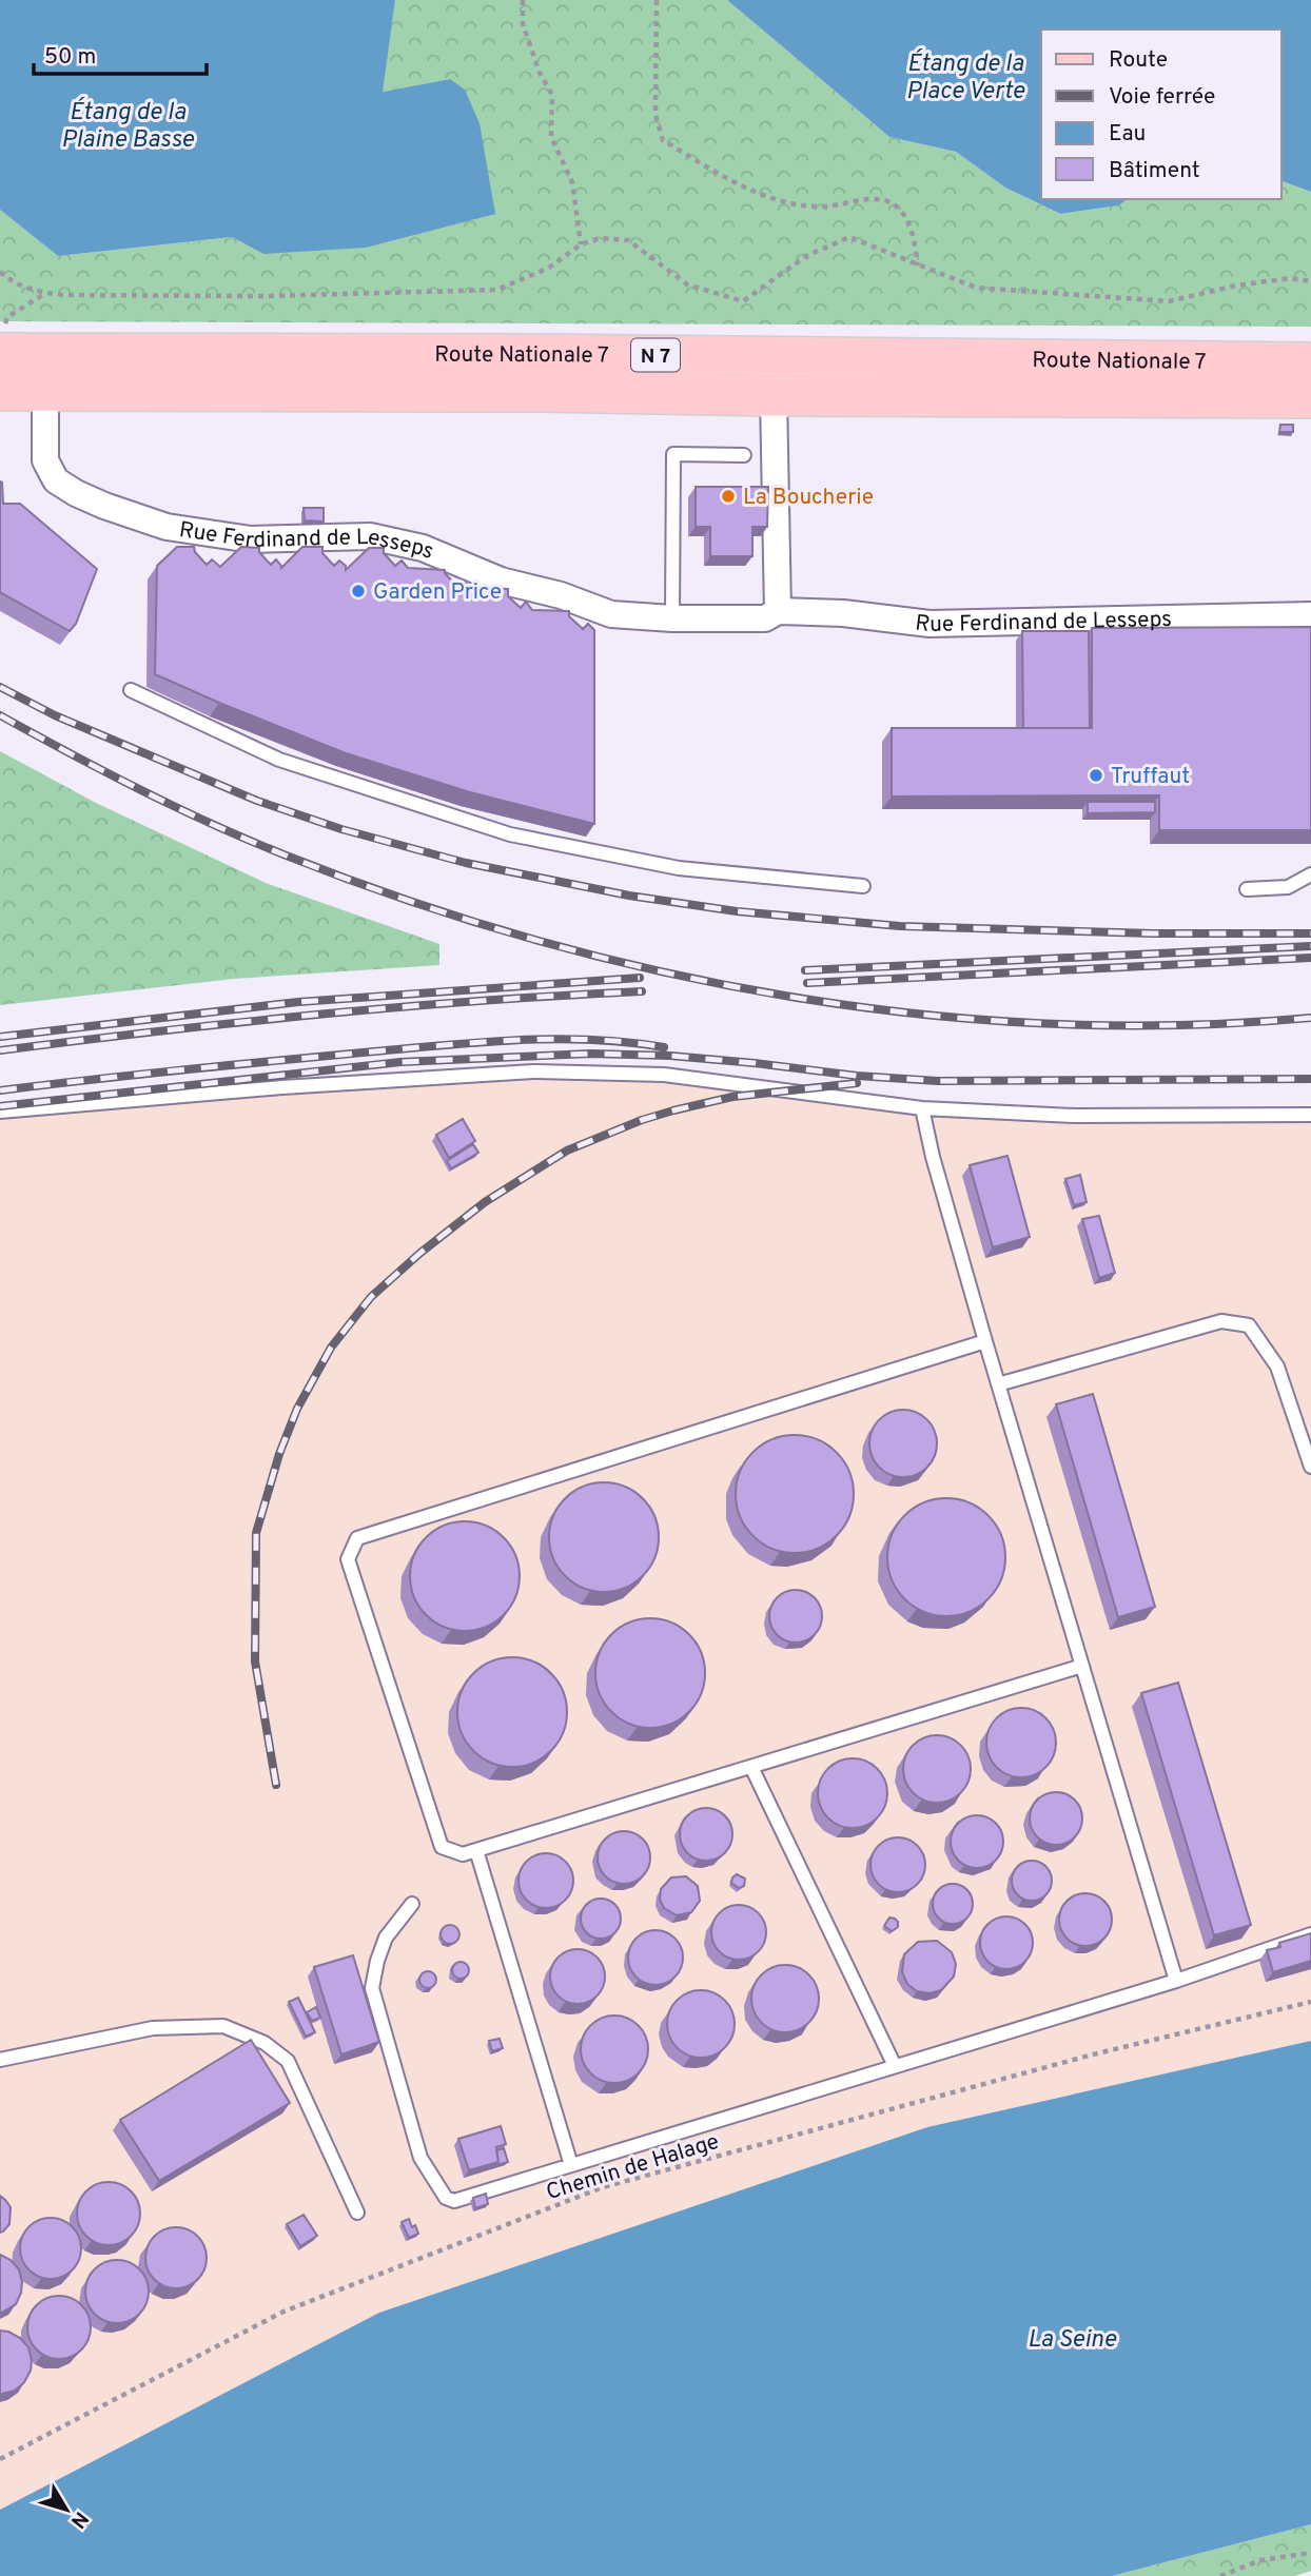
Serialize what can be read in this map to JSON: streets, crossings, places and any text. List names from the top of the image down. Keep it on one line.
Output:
{"streets":{"main road":["Route Nationale 7","N 7"],"street":["Rue Ferdinand de Lesseps"],"path":["Chemin de Halage"]},"crossings":[["Route Nationale 7","Rue Ferdinand de Lesseps"]],"water":["Étang de la Place Verte","Étang de la Plaine Basse","La Seine"],"places":["La Boucherie","Garden Price","Truffaut"],"legend":["Route","Voie ferrée","Eau","Bâtiment"],"scale_bar":"50 m","north":"bottom right"}
